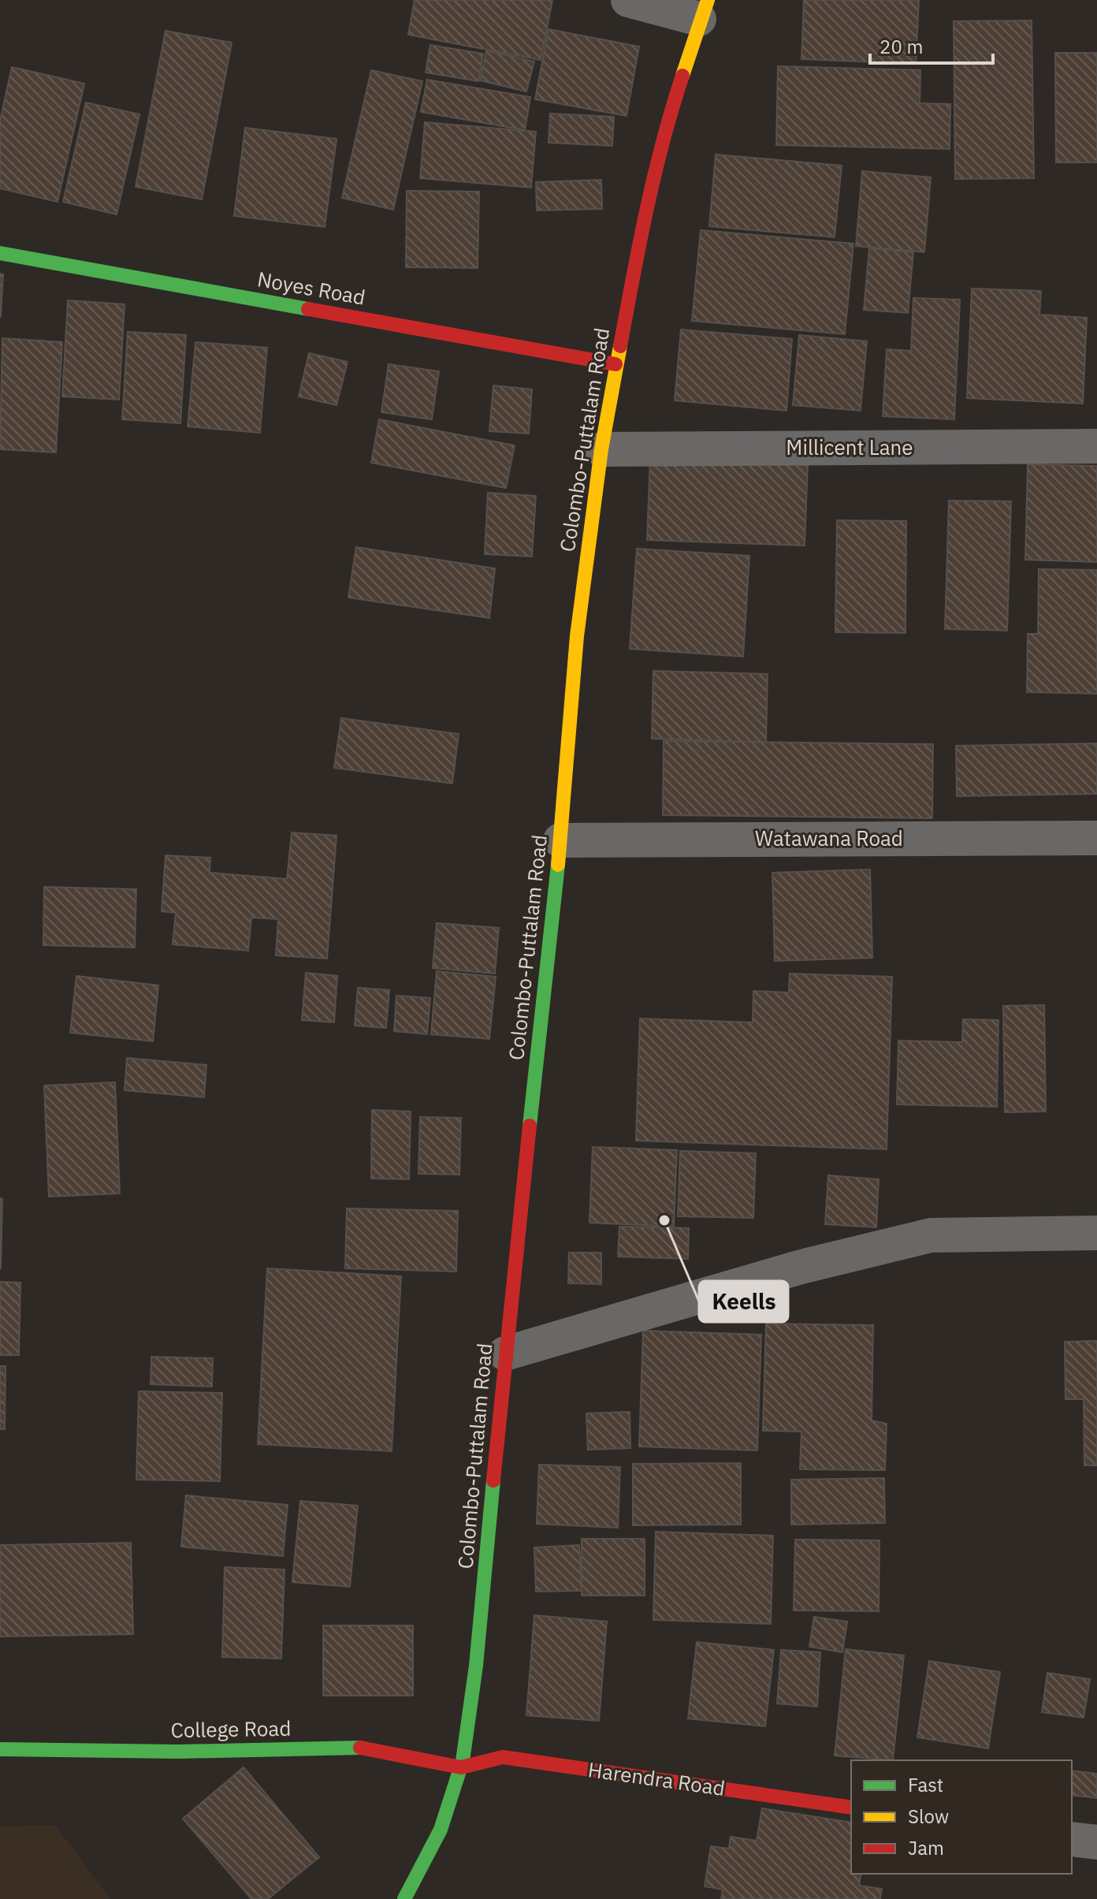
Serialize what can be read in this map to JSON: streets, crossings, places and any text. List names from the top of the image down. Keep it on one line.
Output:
{"streets":{"main road":["Noyes Road","Colombo-Puttalam Road","College Road","Harendra Road"],"street":["Millicent Lane","Watawana Road"]},"crossings":[["Noyes Road","Colombo-Puttalam Road"],["Colombo-Puttalam Road","Millicent Lane"],["Colombo-Puttalam Road","Watawana Road"],["Colombo-Puttalam Road","College Road"],["Colombo-Puttalam Road","Harendra Road"],["College Road","Harendra Road"]],"places":["Keells"],"legend":["Fast","Slow","Jam"],"scale_bar":"20 m"}
